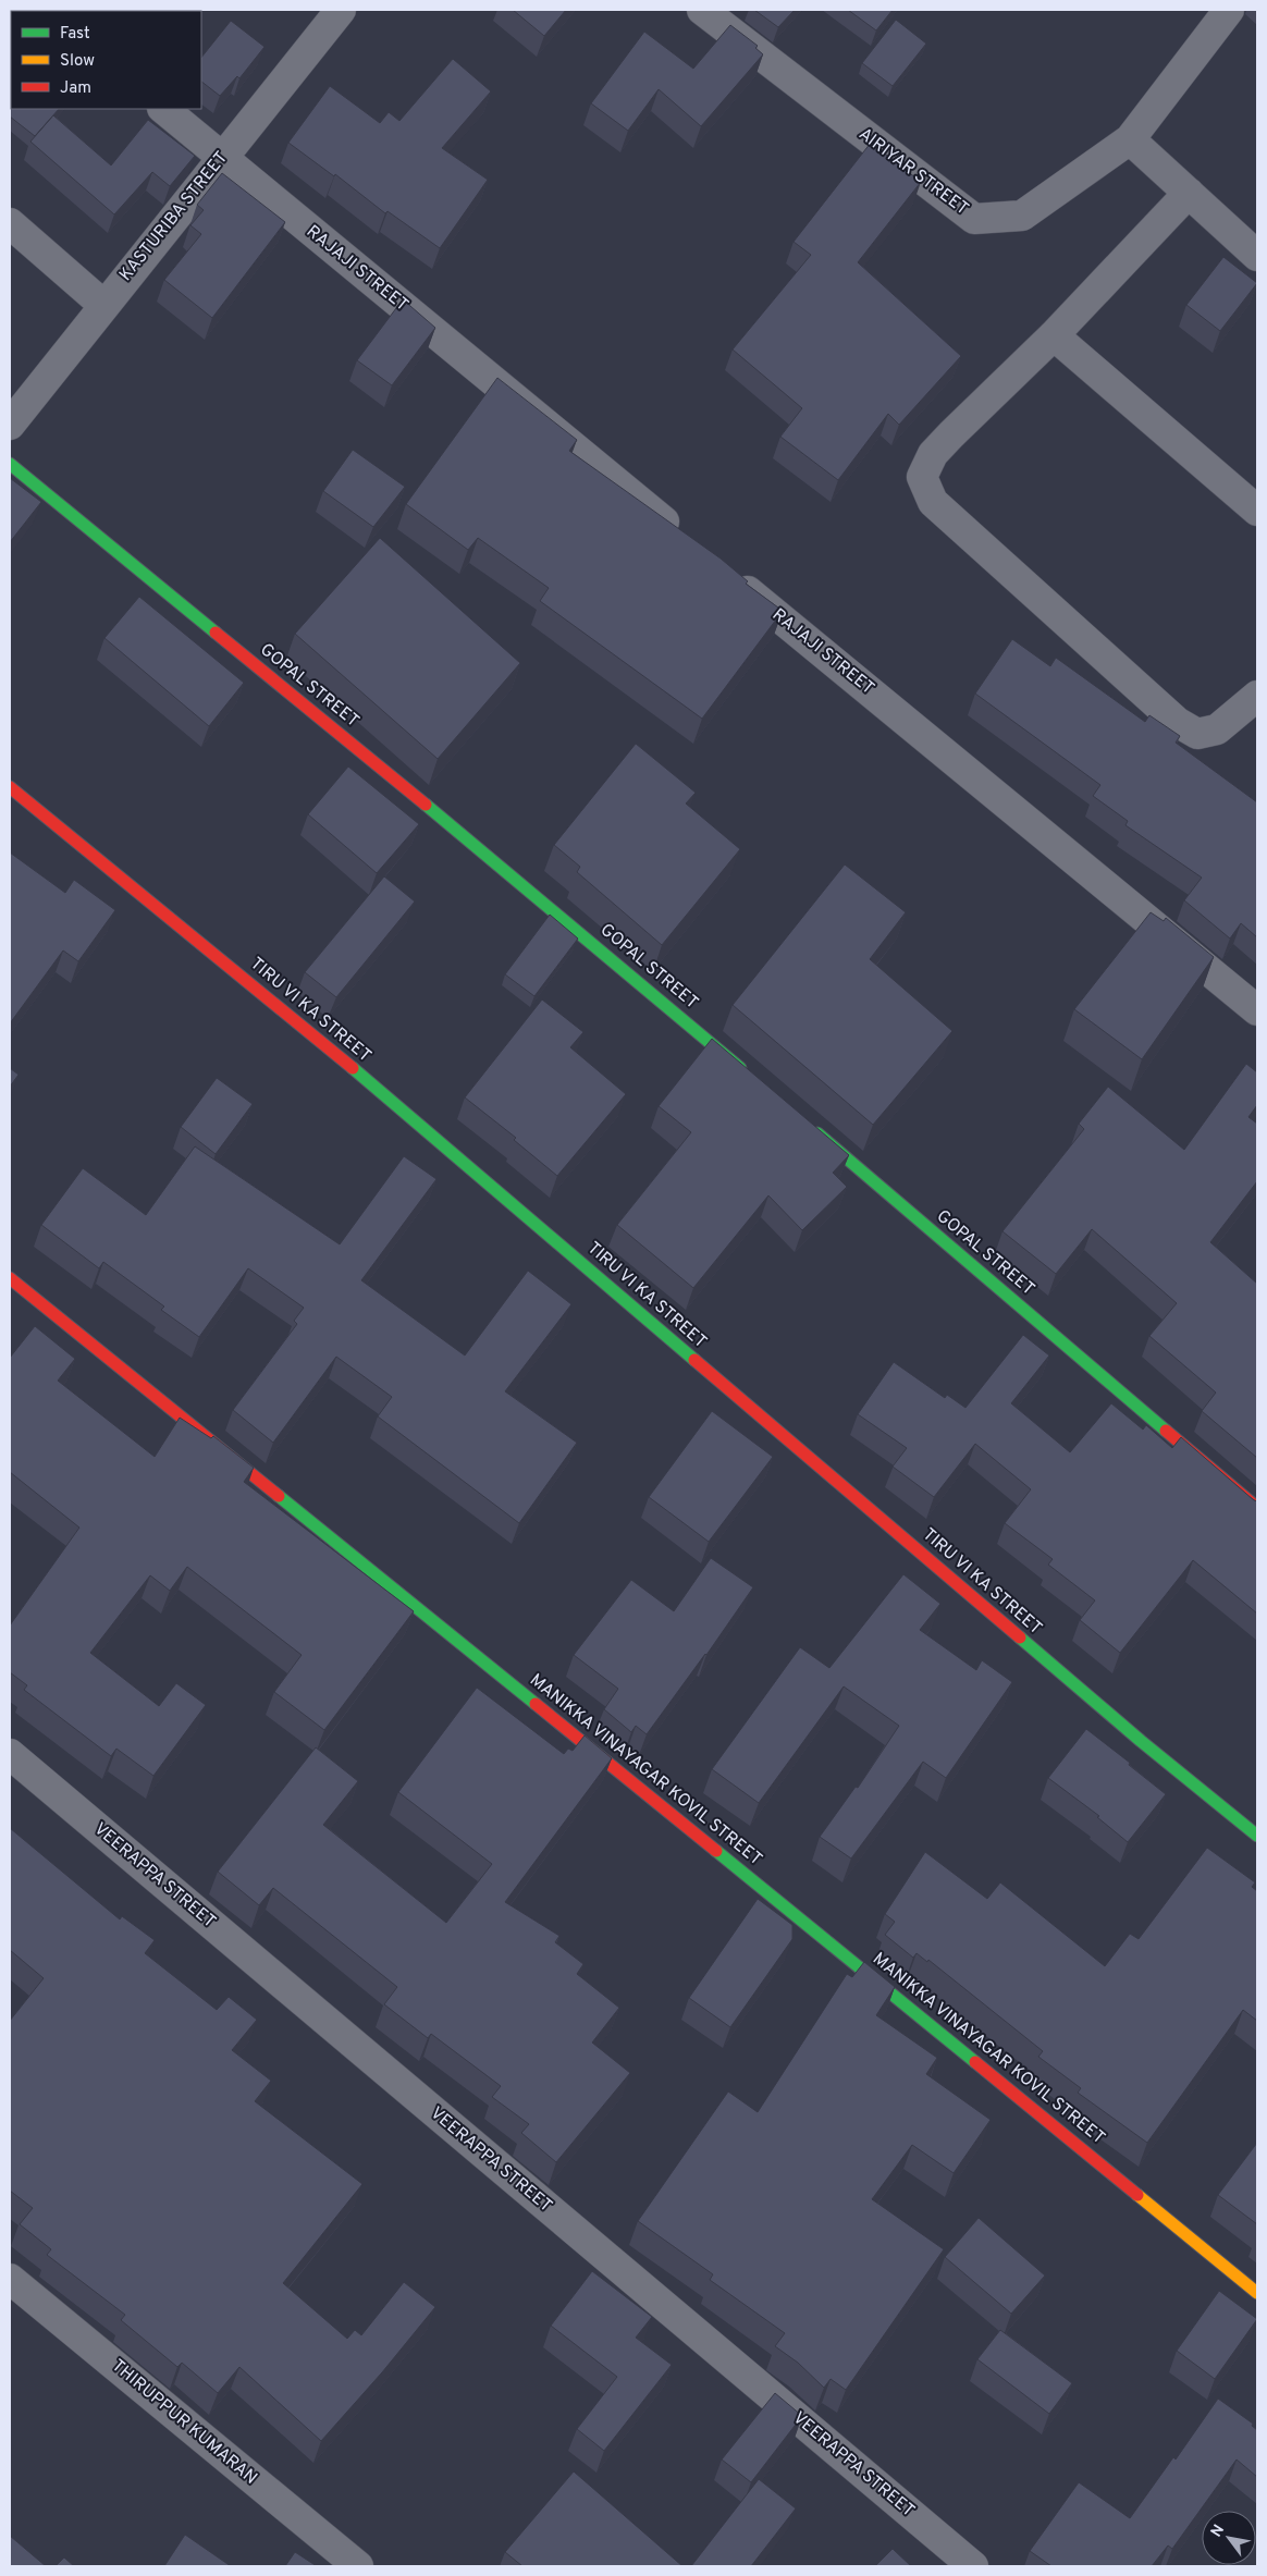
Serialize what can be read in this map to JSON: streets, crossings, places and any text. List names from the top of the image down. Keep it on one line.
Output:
{"streets":{"street":["AIRIYAR STREET","KASTURIBA STREET","RAJAJI STREET","GOPAL STREET","TIRU VI KA STREET","MANIKKA VINAYAGAR KOVIL STREET","VEERAPPA STREET","THIRUPPUR KUMARAN"]},"crossings":[["KASTURIBA STREET","RAJAJI STREET"]],"legend":["Fast","Slow","Jam"],"north":"top left"}
